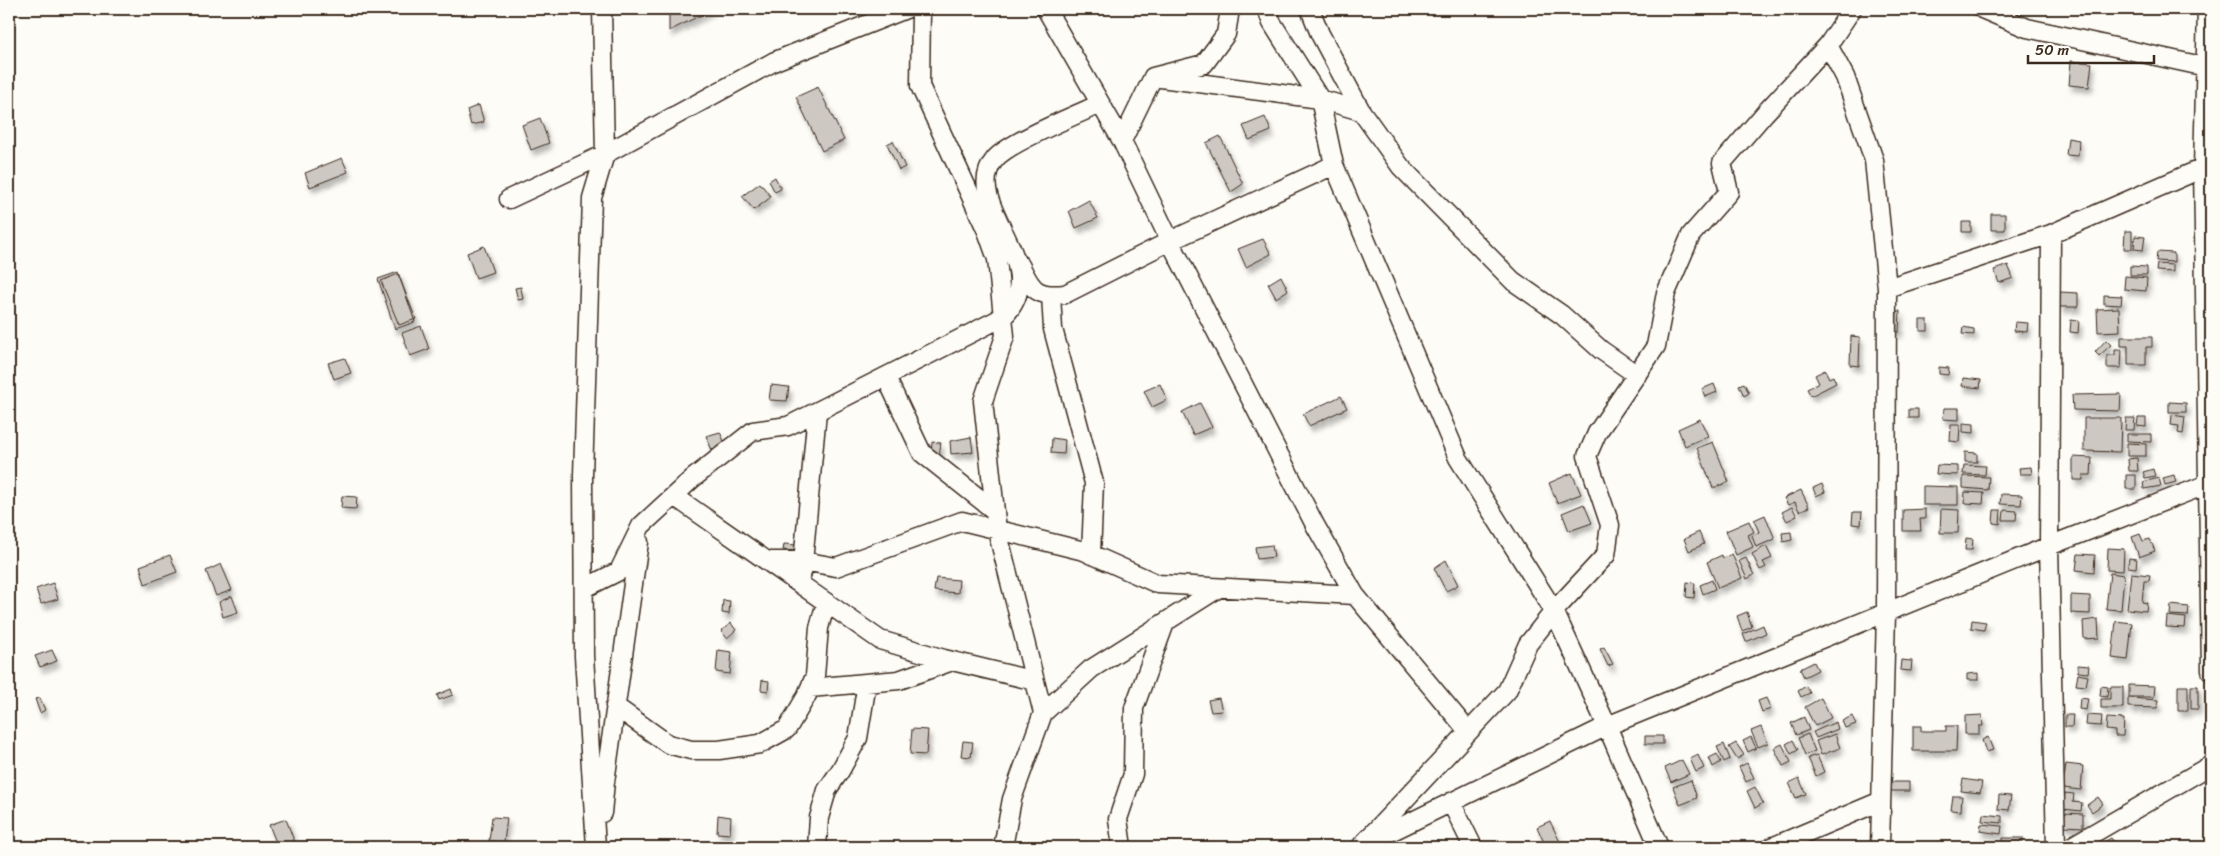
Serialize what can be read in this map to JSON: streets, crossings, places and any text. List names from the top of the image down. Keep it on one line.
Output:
{"scale_bar":"50 m"}
